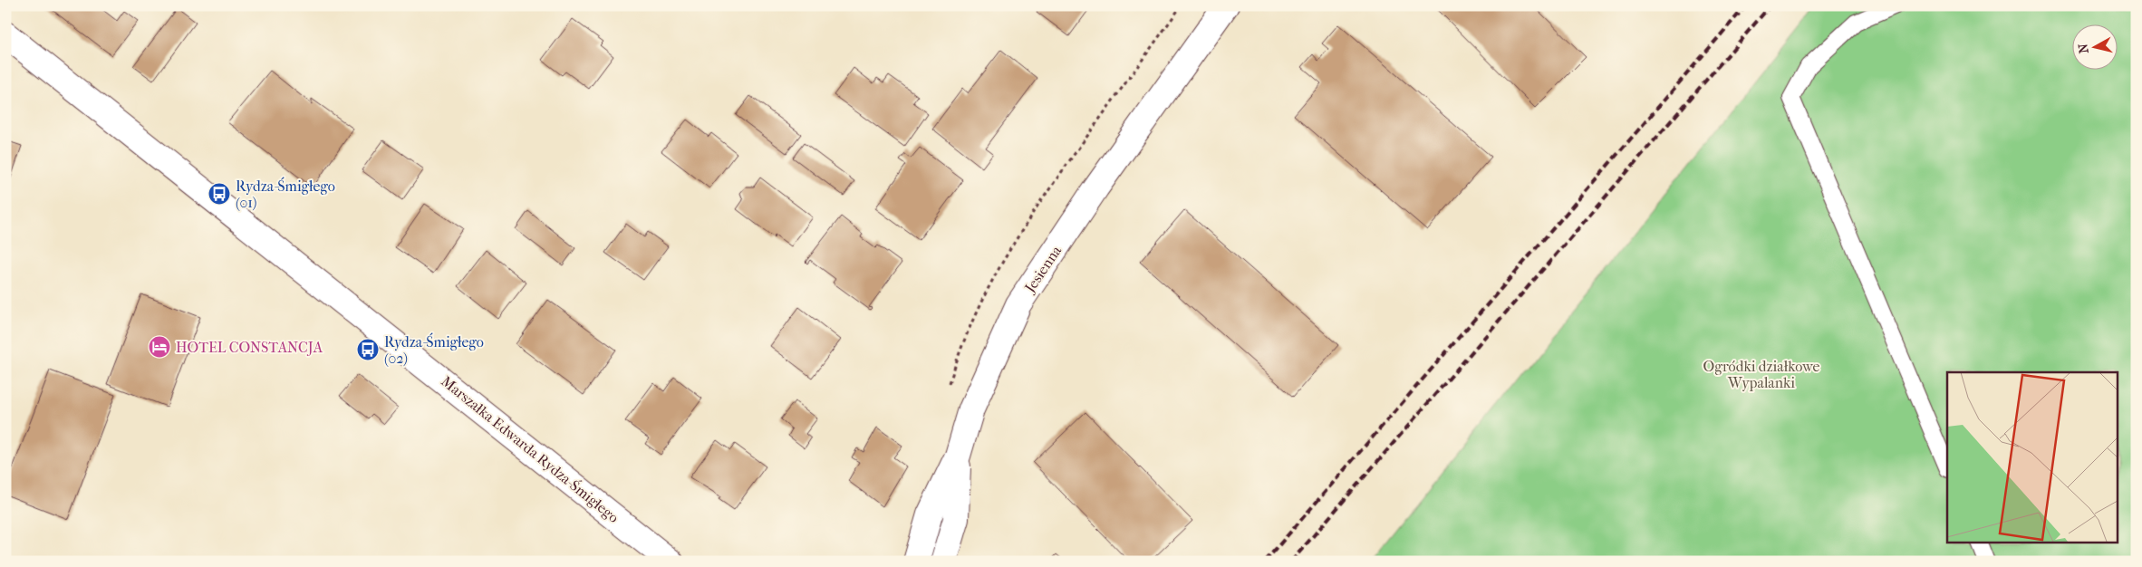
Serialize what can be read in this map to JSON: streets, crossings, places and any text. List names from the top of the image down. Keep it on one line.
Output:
{"streets":{"street":["Jesienna","Marszałka Edwarda Rydza-Śmigłego"]},"parks":["Ogródki działkowe Wypalanki"],"places":{"bus stop":["Rydza-Śmigłego (01)","Rydza-Śmigłego (02)"],"hotel":["HOTEL CONSTANCJA"]},"north":"left"}
